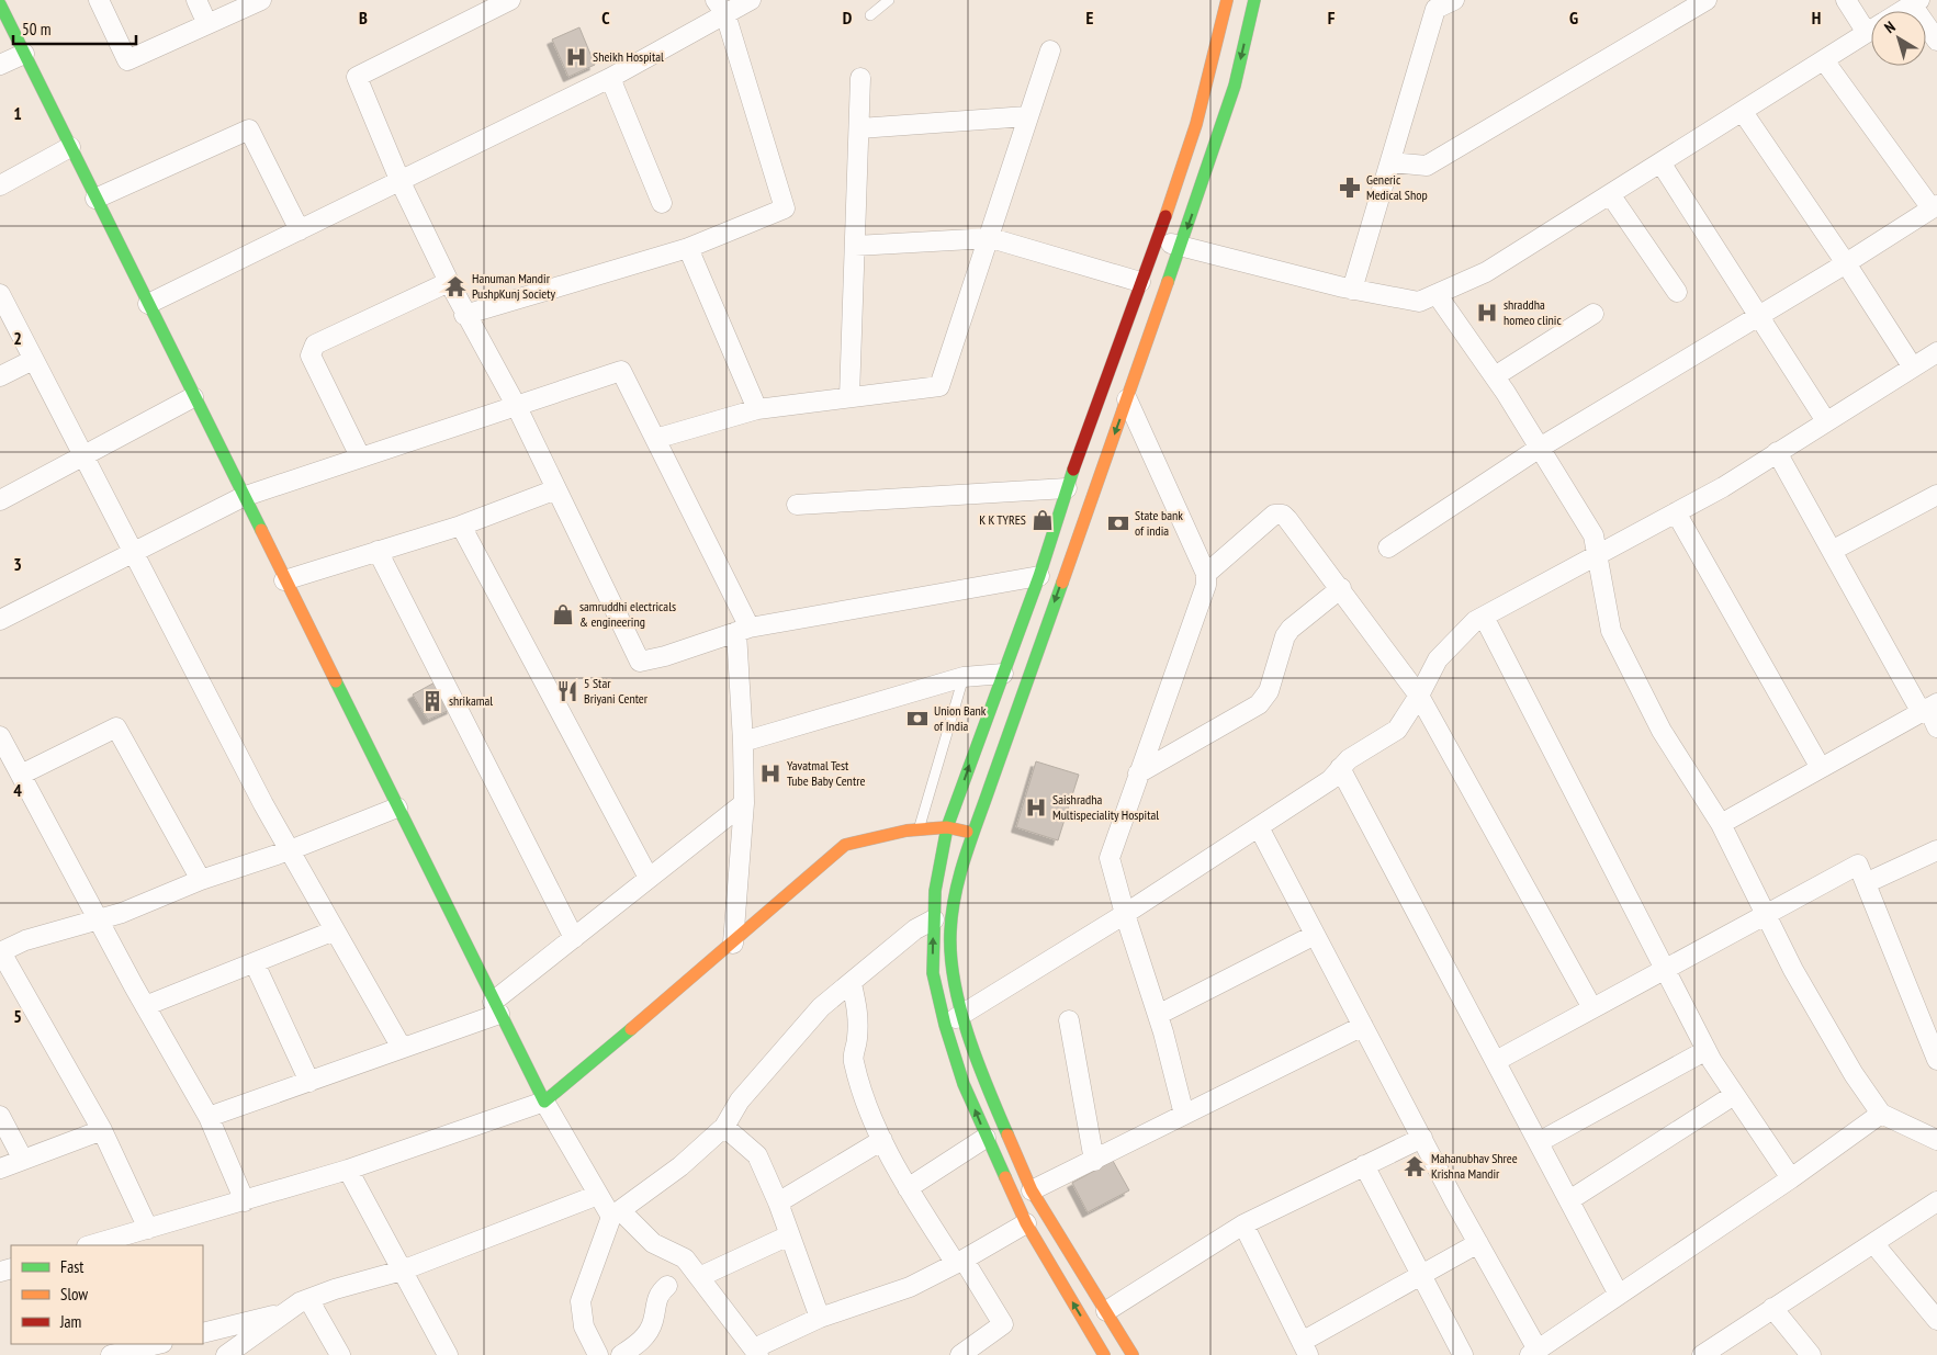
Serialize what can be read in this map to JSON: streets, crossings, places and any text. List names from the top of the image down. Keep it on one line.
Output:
{"places":{"hospital":["Sheikh Hospital","shraddha homeo clinic","Yavatmal Test Tube Baby Centre","Saishradha Multispeciality Hospital"],"pharmacy":["Generic Medical Shop"],"temple":["Hanuman Mandir PushpKunj Society","Mahanubhav Shree Krishna Mandir"],"shop":["K K TYRES","samruddhi electricals & engineering"],"bank":["State bank of india","Union Bank of India"],"restaurant":["5 Star Briyani Center"],"building":["shrikamal"]},"legend":["Fast","Slow","Jam"],"scale_bar":"50 m","north":"top left","grid":{"columns":["B","C","D","E","F","G","H"],"rows":["1","2","3","4","5"]}}
